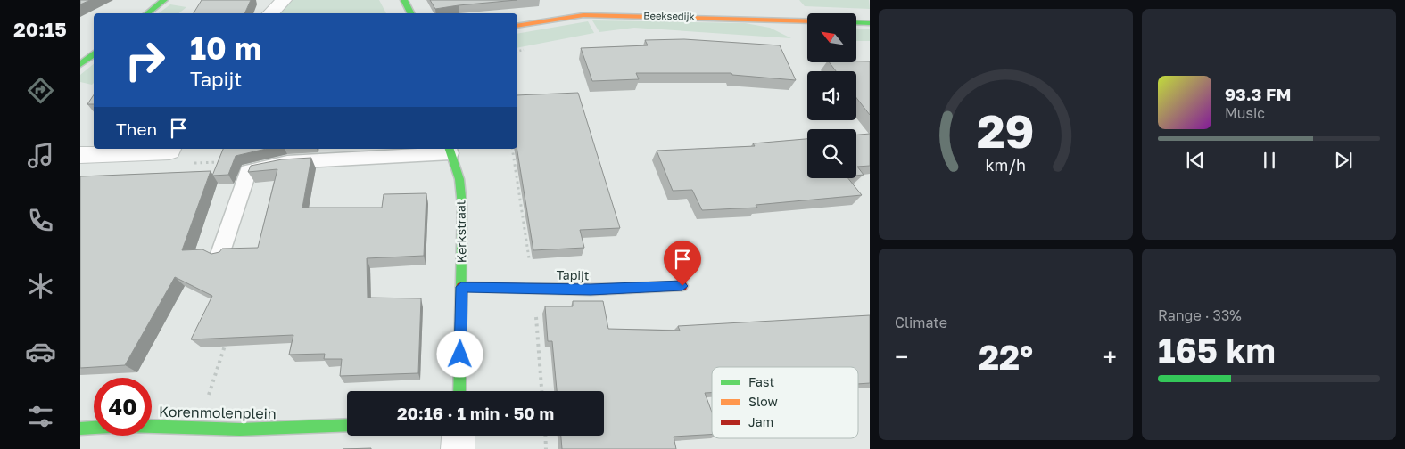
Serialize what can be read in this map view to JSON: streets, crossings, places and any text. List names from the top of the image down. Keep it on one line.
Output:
{"streets":{"street":["Beeksedijk","Kerkstraat","Tapijt","Korenmolenplein"]},"crossings":[["Kerkstraat","Tapijt"]],"legend":["Fast","Slow","Jam"],"north":"top left","page":{"tabs":"20:15","turn":["10 m","Tapijt"],"song":["93.3 FM","Music"],"then":"Then","tile":["Climate",["Range · 33%","165 km"]],"heat":["−","22°","+"],"limit":"40","trip":"20:16 · 1 min · 50 m","gauge":["29","km/h"]}}
